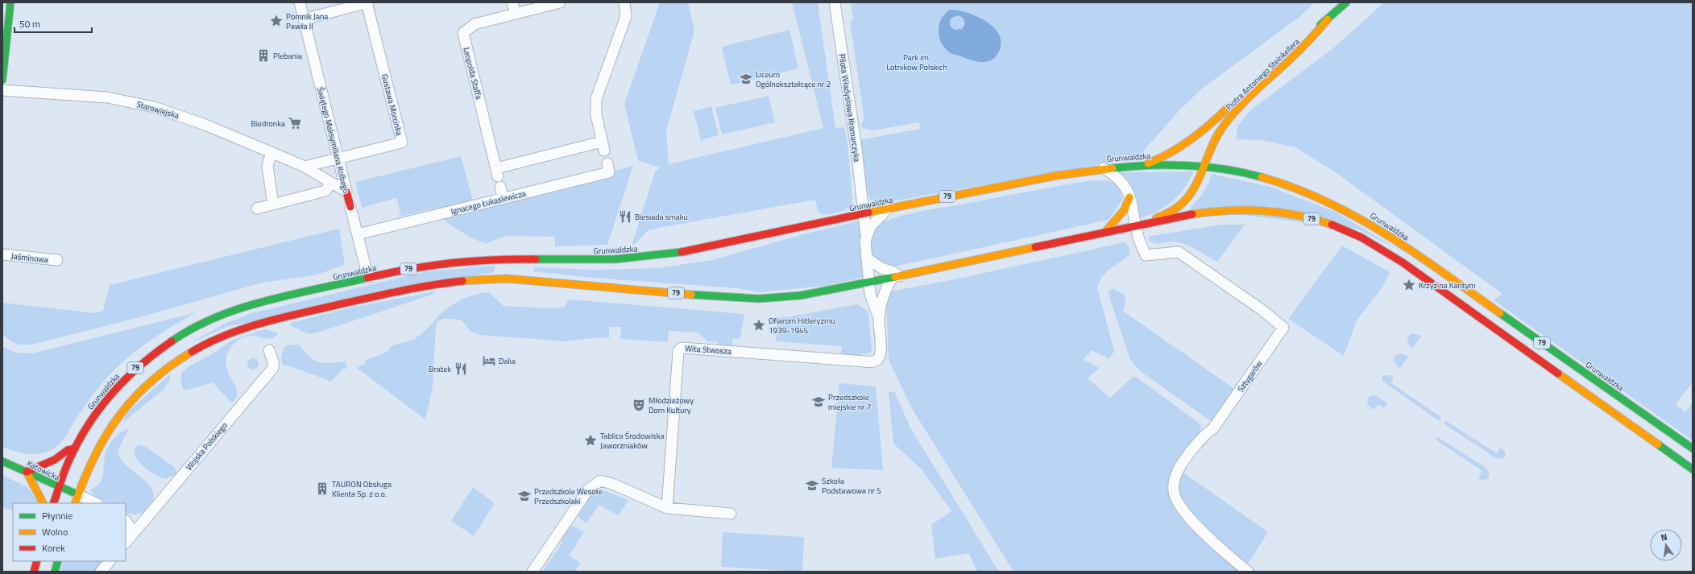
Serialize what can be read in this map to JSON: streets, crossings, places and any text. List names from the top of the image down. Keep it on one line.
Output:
{"streets":{"main road":["Piotra Antoniego Steinkellera","Świętego Maksymiliana Kolbego","Grunwaldzka","79","Katowicka"],"street":["Leopolda Staffa","Gustawa Morcinka","Pilota Władysława Kramarczyka","Starowiejska","Ignacego Łukasiewicza","Jaśminowa","Wita Stwosza","Sztygarów","Wojska Polskiego"]},"crossings":[["Piotra Antoniego Steinkellera","Grunwaldzka"],["Piotra Antoniego Steinkellera","79"],["Piotra Antoniego Steinkellera","Sztygarów"],["Gustawa Morcinka","Świętego Maksymiliana Kolbego"],["Pilota Władysława Kramarczyka","Grunwaldzka"],["Pilota Władysława Kramarczyka","79"],["Pilota Władysława Kramarczyka","Wita Stwosza"],["Starowiejska","Świętego Maksymiliana Kolbego"],["Świętego Maksymiliana Kolbego","Grunwaldzka"],["Świętego Maksymiliana Kolbego","Ignacego Łukasiewicza"],["Grunwaldzka","79"],["Grunwaldzka","Katowicka"],["79","Sztygarów"],["79","Katowicka"]],"parks":["Park im. Lotnikow Polskich"],"places":{"place":["Pomnik Jana Pawła II","Krzyż na Kantym","Ofiarom Hitleryzmu 1939-1945","Tablica Środowiska Jaworzniaków"],"building":["Plebania","TAURON Obsługa Klienta Sp. z o.o."],"school or university":["Liceum Ogólnokształcące nr 2","Przedszkole miejskie nr 7","Szkoła Podstawowa nr 5","Przedszkole Wesołe Przedszkolaki"],"supermarket":["Biedronka"],"restaurant":["Biesiada smaku","Bratek"],"hotel":["Dalia"],"theatre":["Młodzieżowy Dom Kultury"]},"legend":["Płynnie","Wolno","Korek"],"scale_bar":"50 m","north":"top"}
